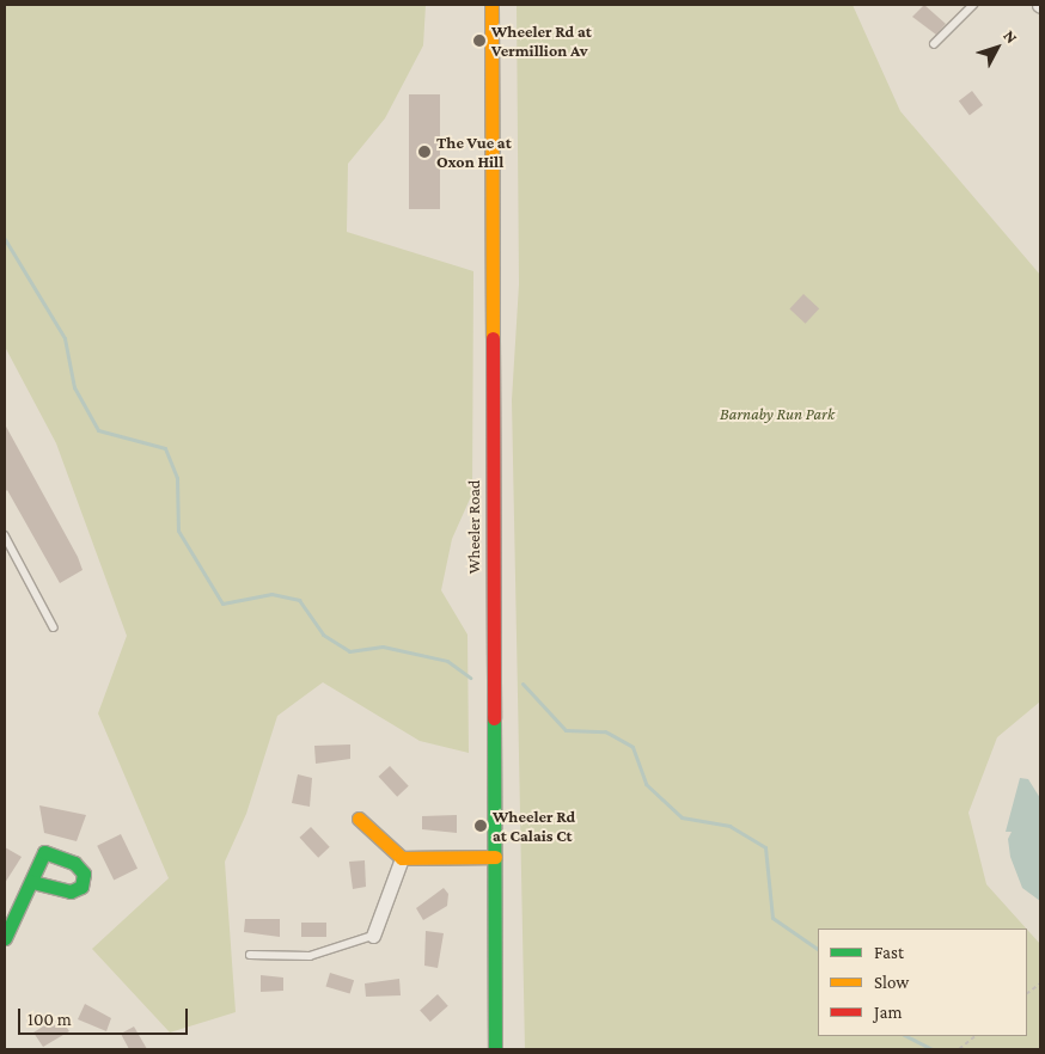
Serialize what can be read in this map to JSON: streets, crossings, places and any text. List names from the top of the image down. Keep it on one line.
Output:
{"streets":{"main road":["Wheeler Road"]},"parks":["Barnaby Run Park"],"places":["Wheeler Rd at Vermillion Av","The Vue at Oxon Hill","Wheeler Rd at Calais Ct"],"legend":["Fast","Slow","Jam"],"scale_bar":"100 m","north":"top right"}
